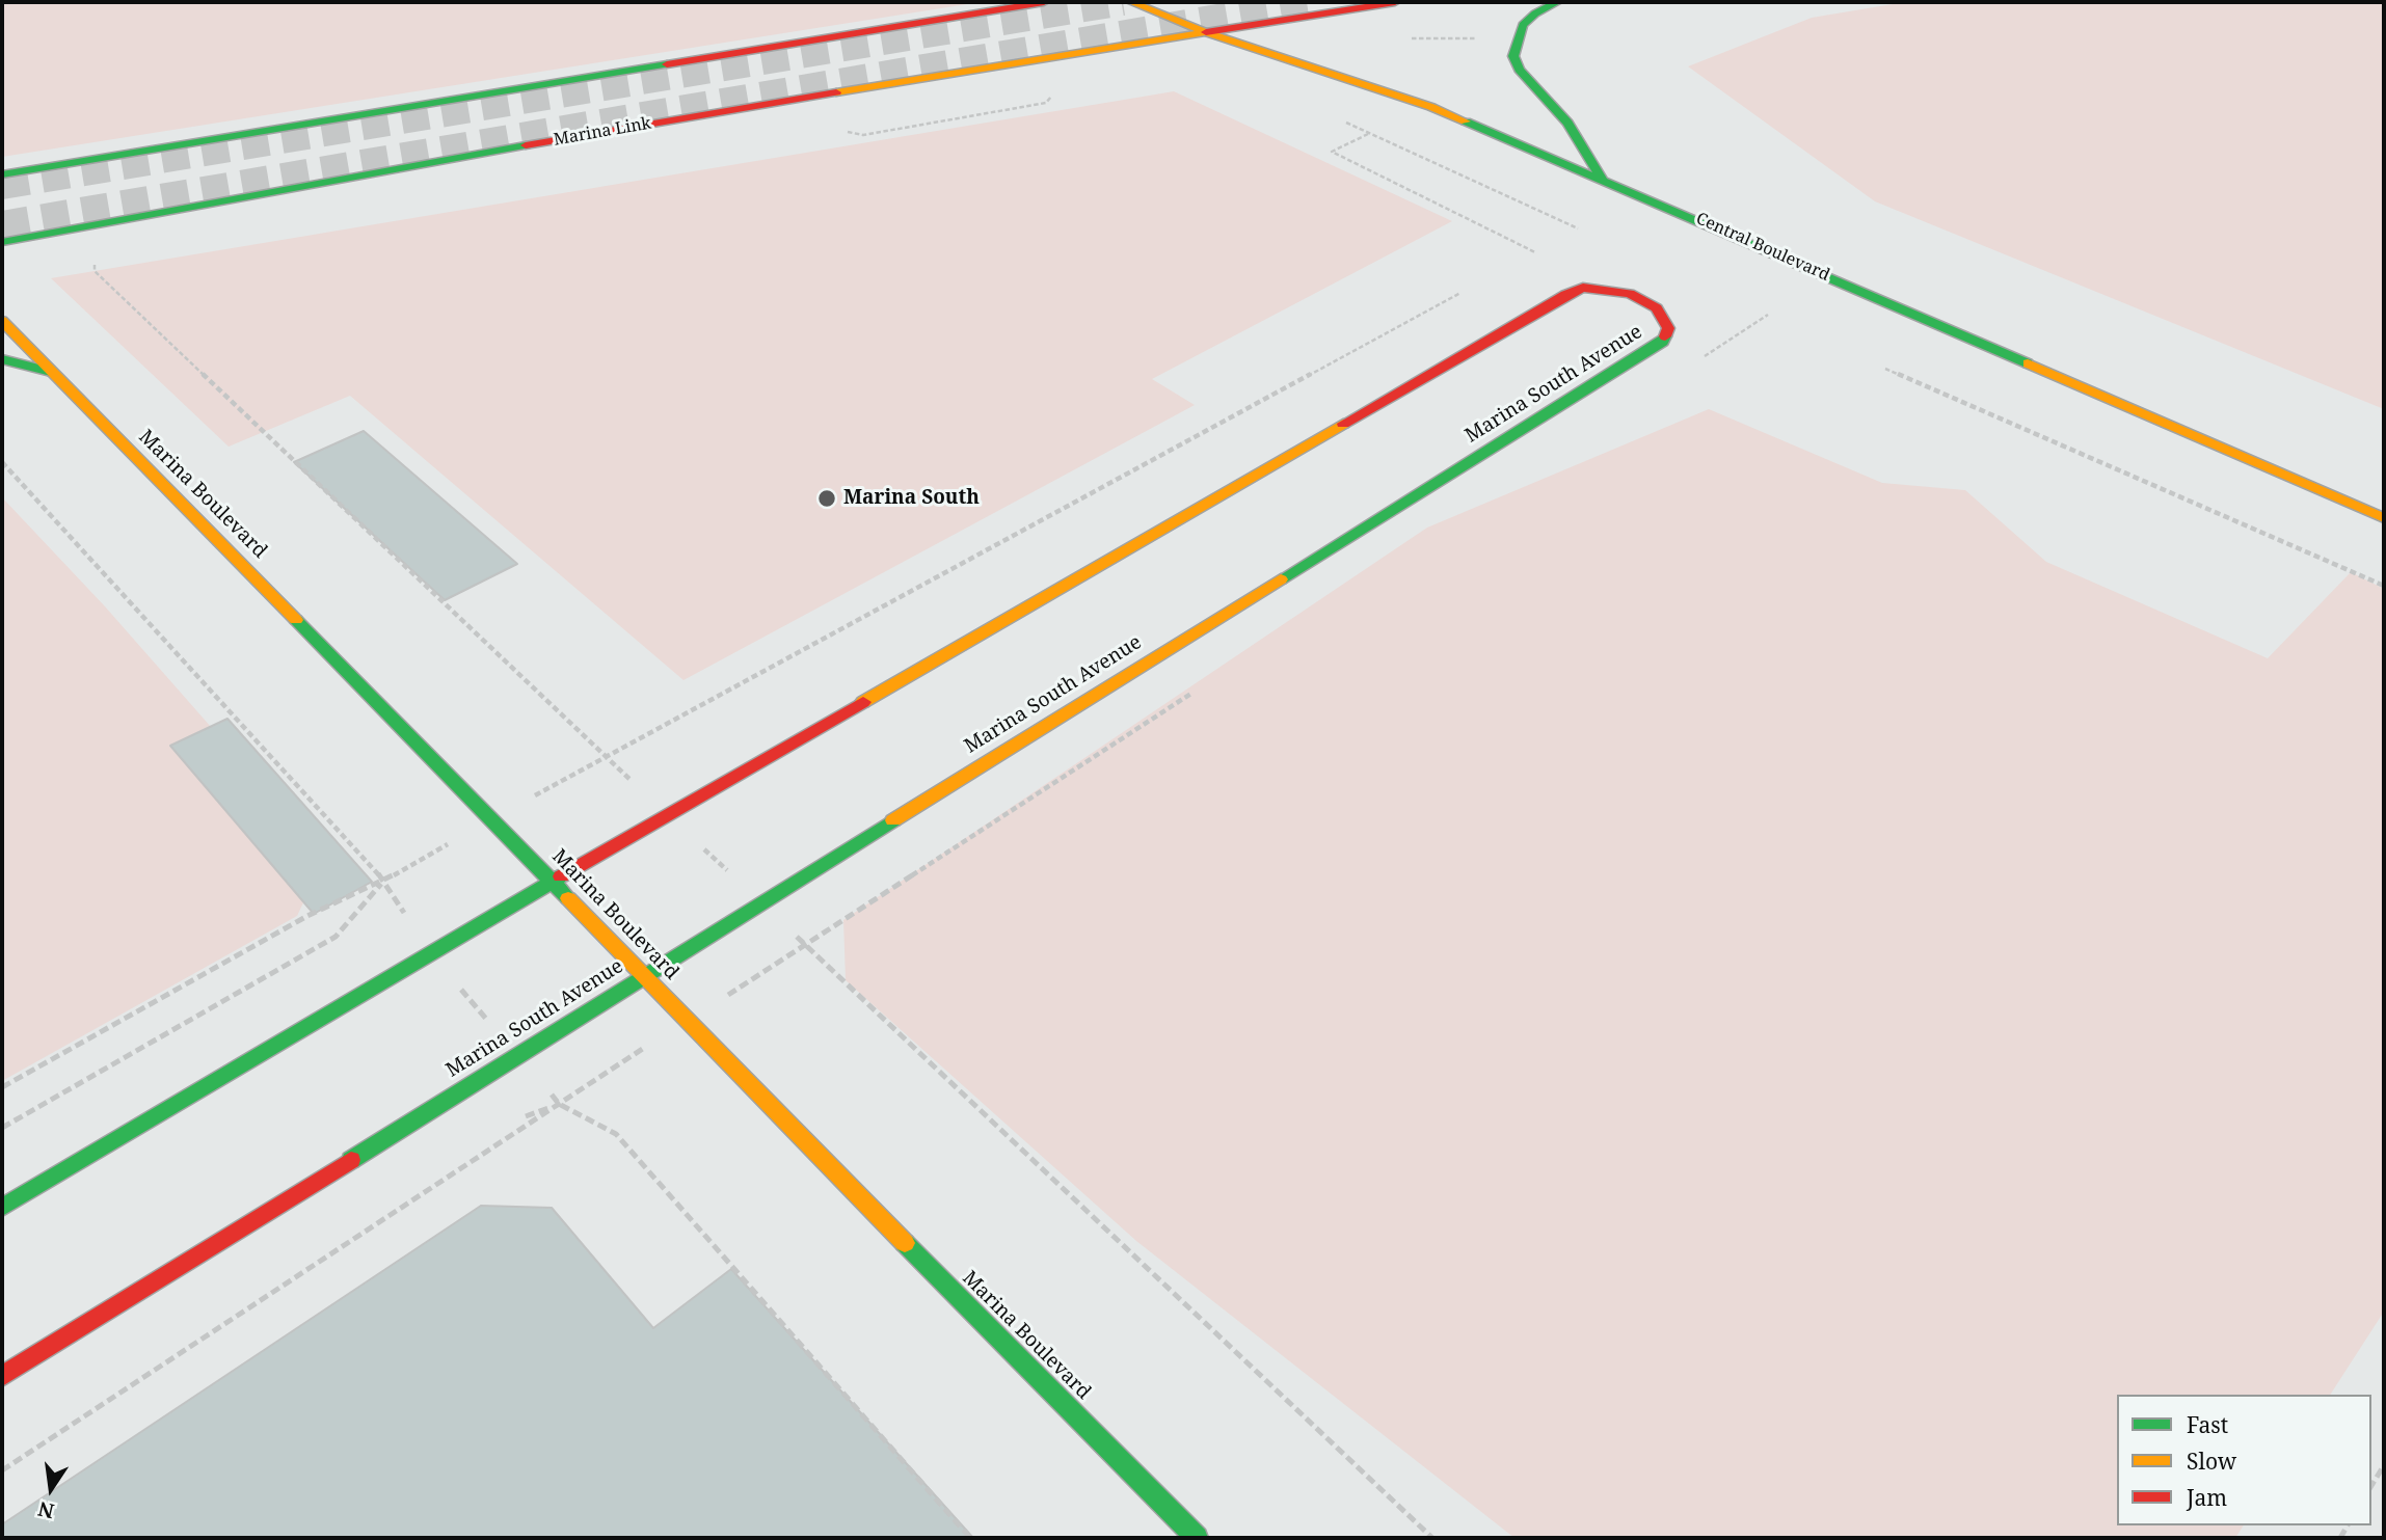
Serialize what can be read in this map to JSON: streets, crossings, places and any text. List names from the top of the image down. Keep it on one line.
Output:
{"streets":{"main road":["Marina Link","Central Boulevard","Marina South Avenue","Marina Boulevard"]},"crossings":[["Marina Link","Central Boulevard"],["Marina South Avenue","Marina Boulevard"]],"places":["Marina South"],"legend":["Fast","Slow","Jam"],"north":"bottom"}
